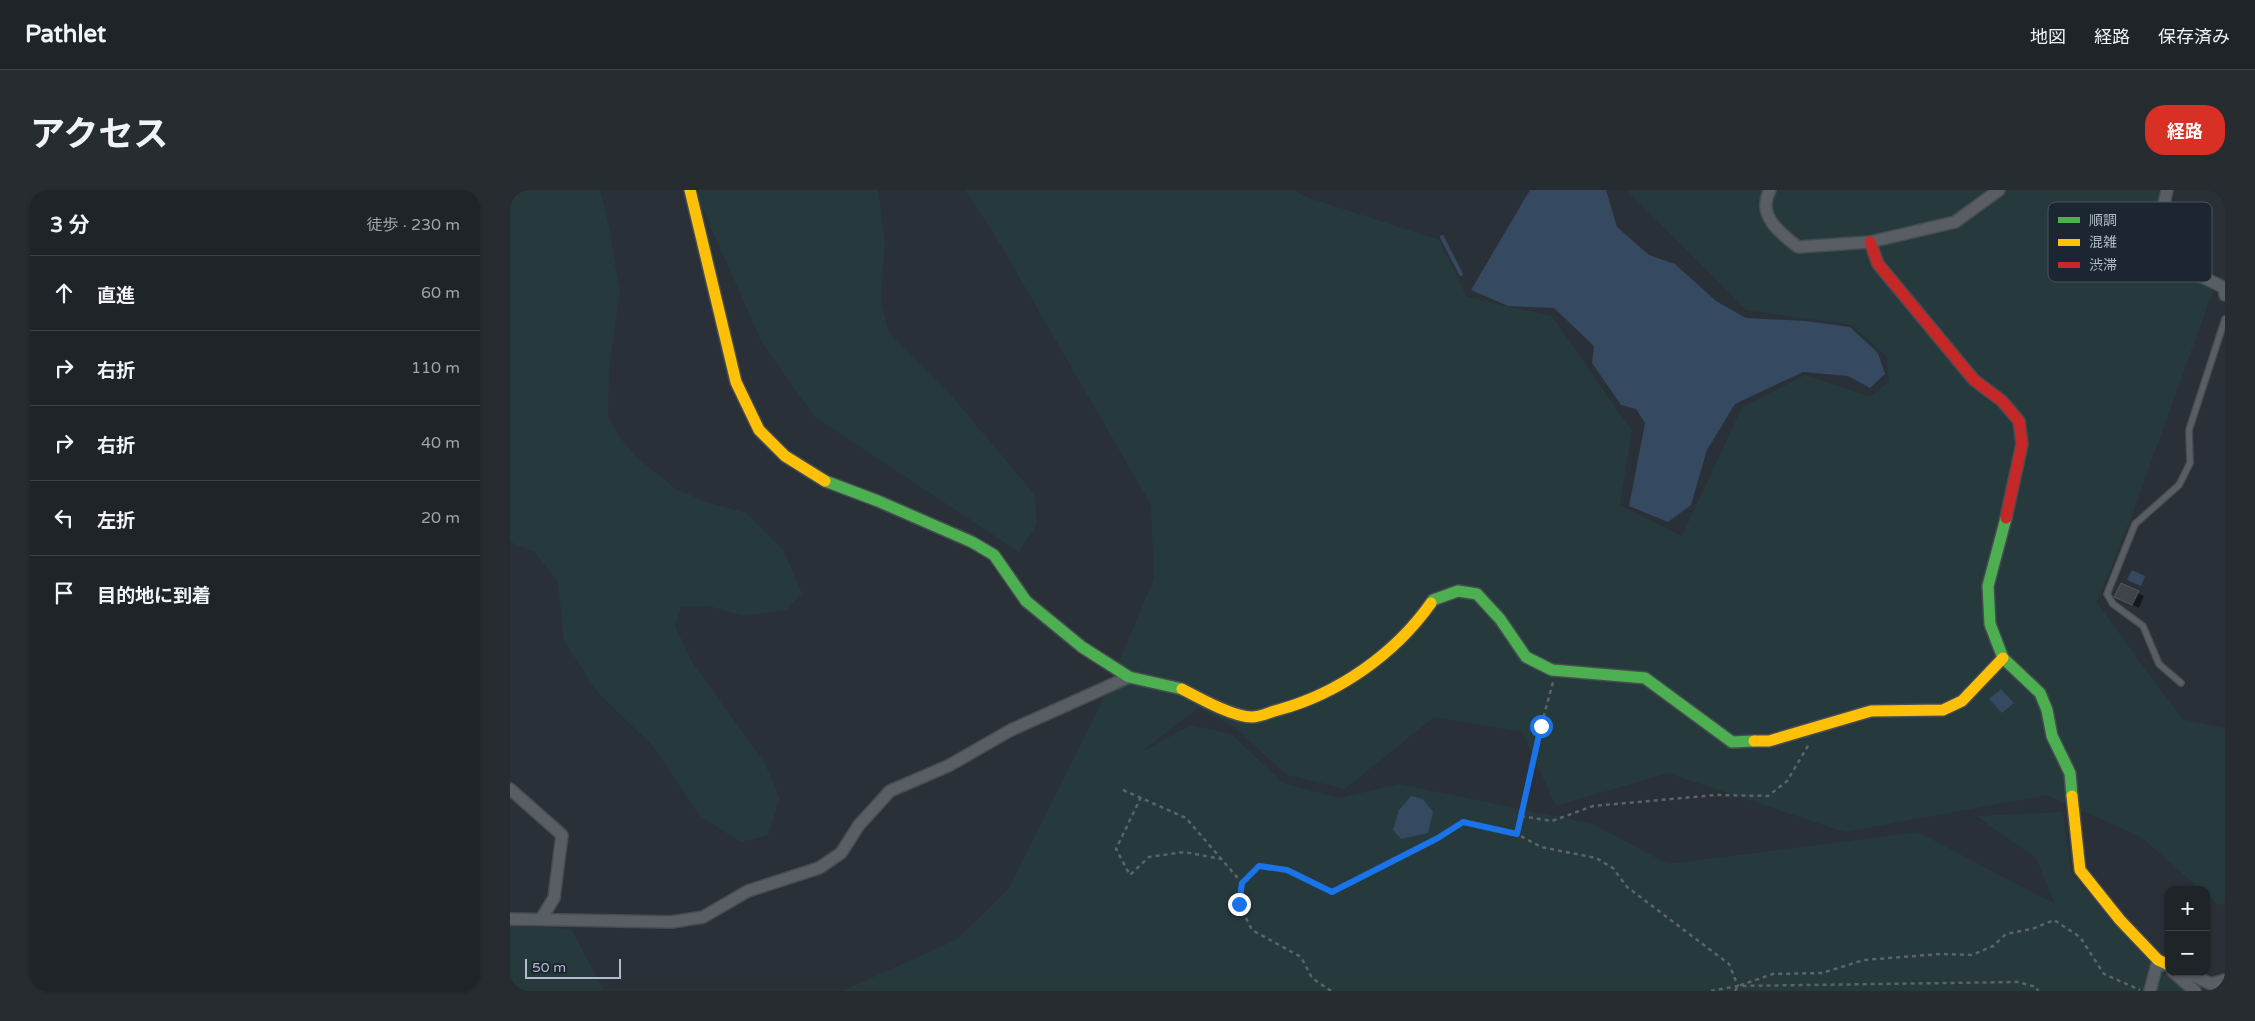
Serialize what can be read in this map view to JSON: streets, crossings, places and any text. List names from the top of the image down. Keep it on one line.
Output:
{"legend":["順調","混雑","渋滞"],"scale_bar":"50 m","page":{"header":"Pathlet","nav":["地図","経路","保存済み"],"title":"アクセス","buttons":"経路","heading":["3 分","徒歩 · 230 m"],"list":[["直進","60 m"],["右折","110 m"],["右折","40 m"],["左折","20 m"],"目的地に到着"],"map_buttons":["+","−"],"scale":"50 m"}}
